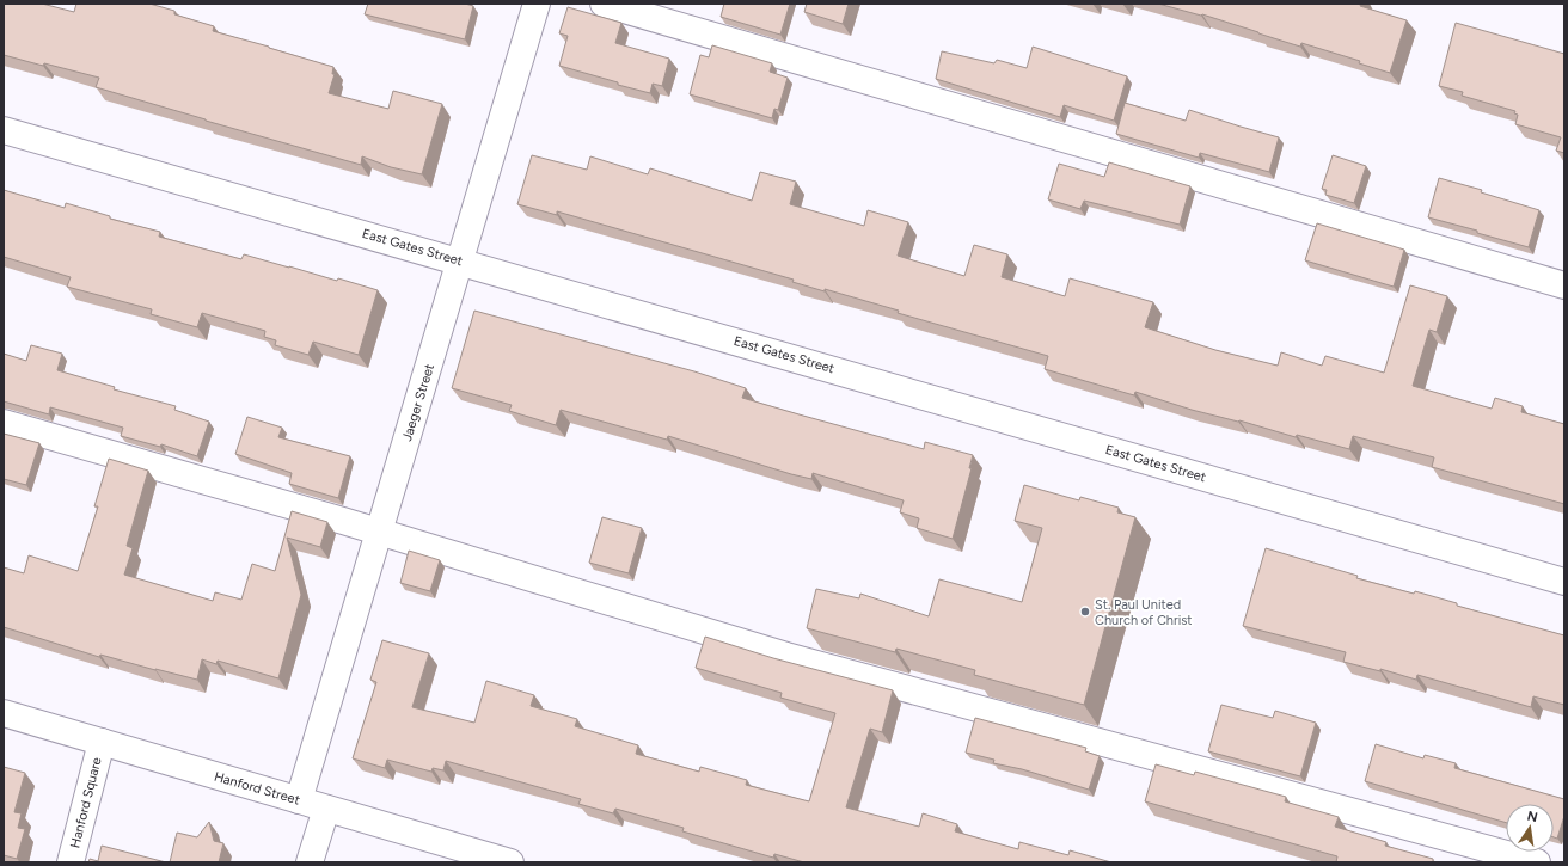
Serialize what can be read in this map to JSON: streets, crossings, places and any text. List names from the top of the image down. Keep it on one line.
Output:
{"streets":{"street":["East Gates Street","Jaeger Street","Hanford Street","Hanford Square"]},"crossings":[["East Gates Street","Jaeger Street"],["Jaeger Street","Hanford Street"],["Hanford Street","Hanford Square"]],"places":["St. Paul United Church of Christ"],"north":"top"}
